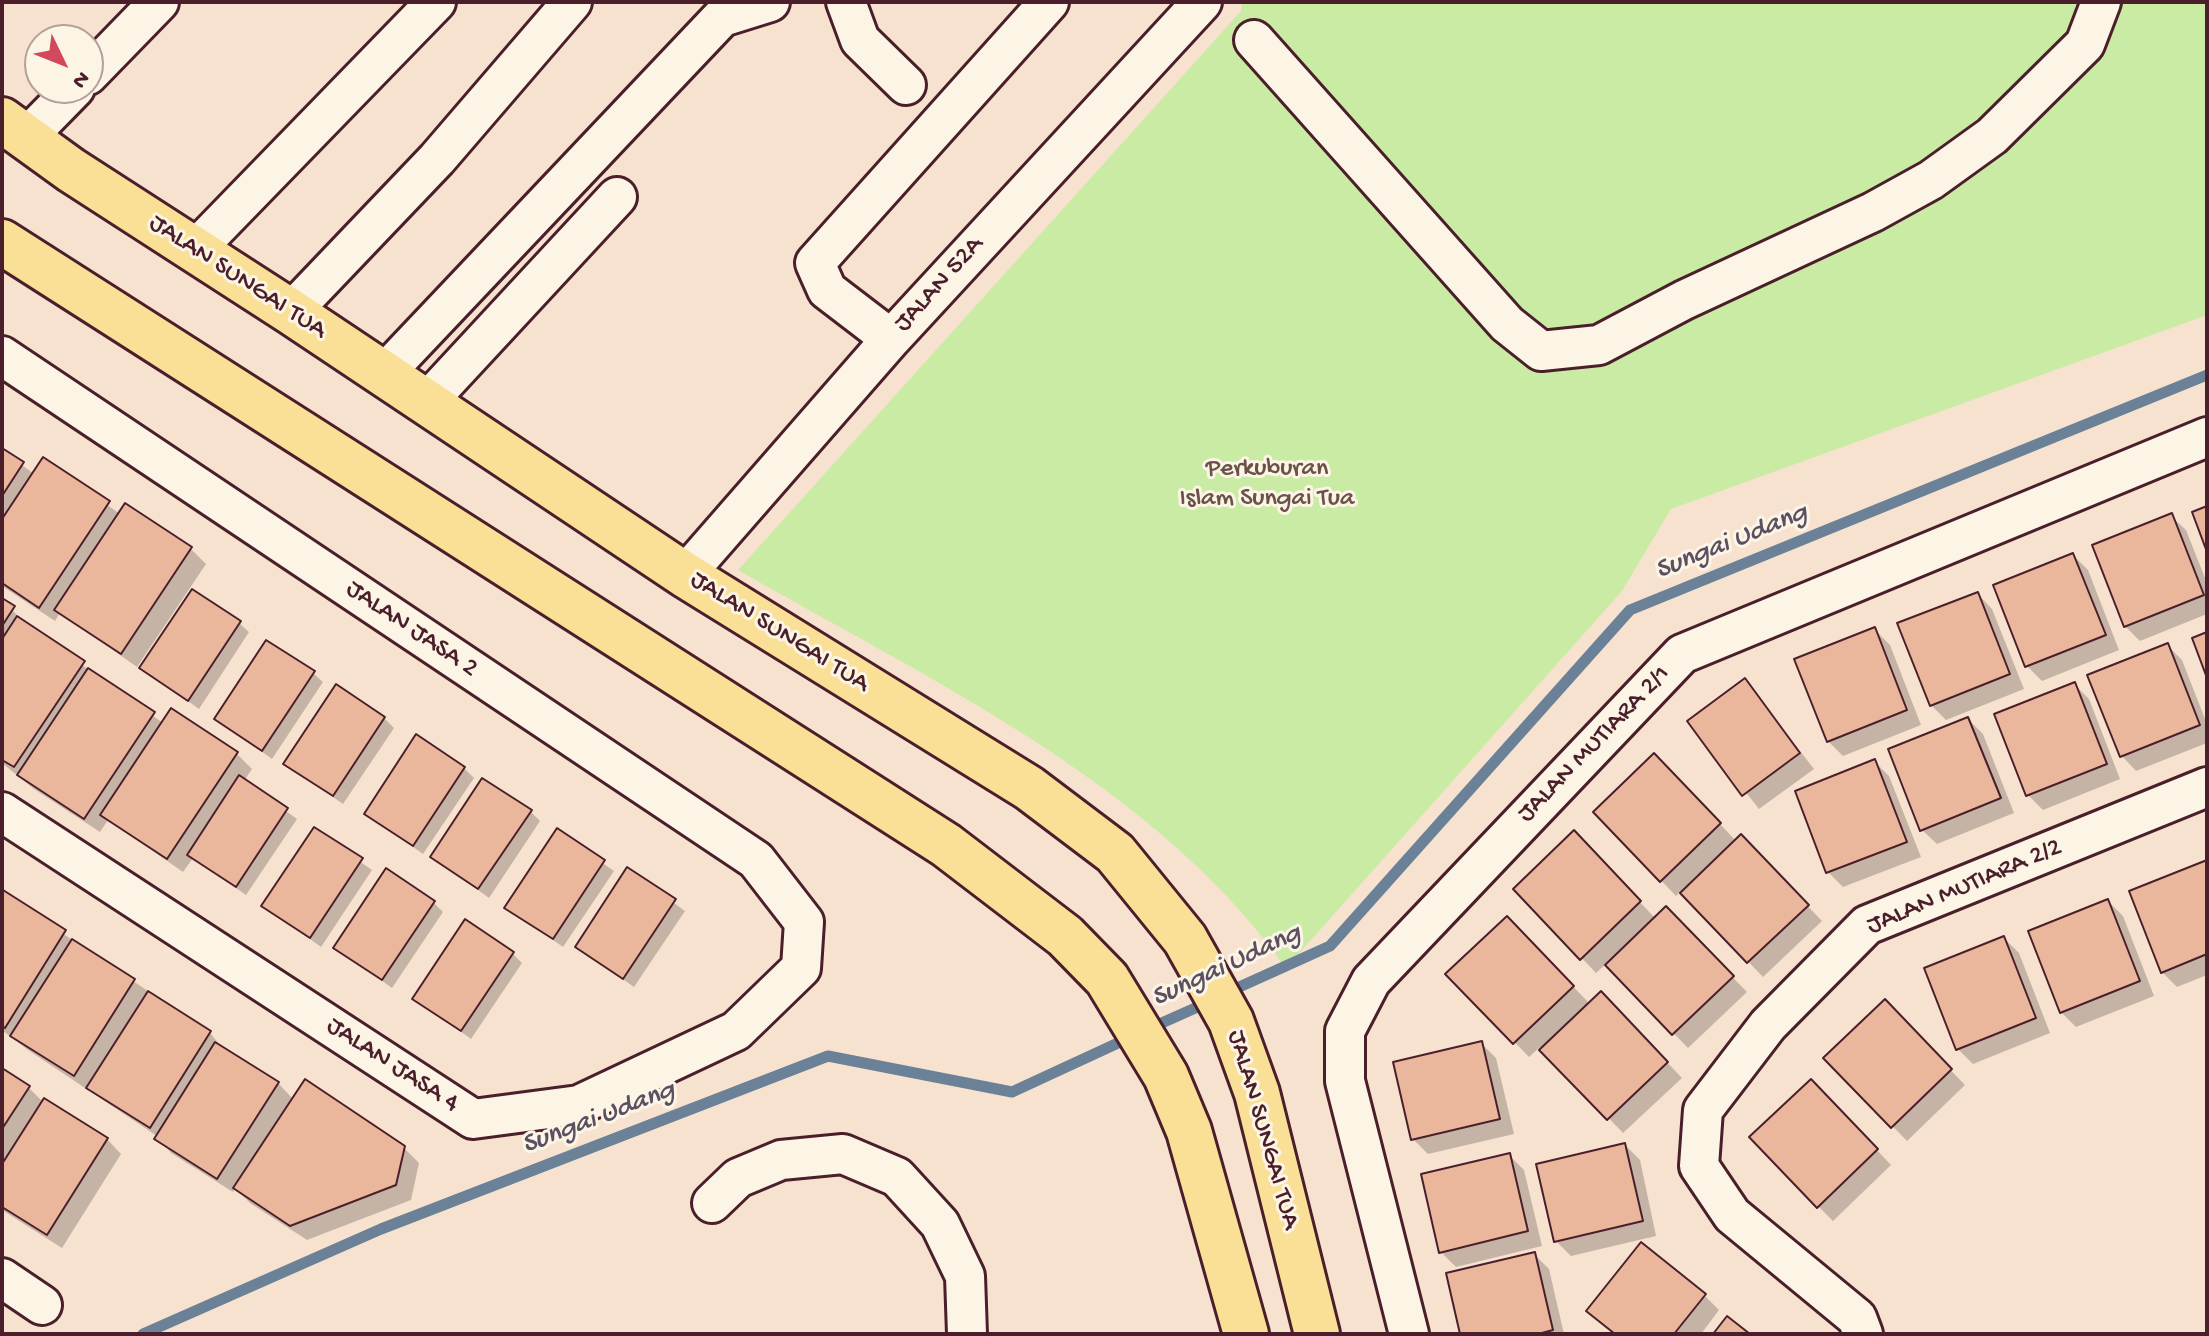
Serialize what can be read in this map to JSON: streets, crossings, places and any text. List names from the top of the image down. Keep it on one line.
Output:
{"streets":{"main road":["JALAN SUNGAI TUA"],"street":["JALAN 52A","JALAN JASA 2","JALAN MUTIARA 2/1","JALAN MUTIARA 2/2","JALAN JASA 4"]},"crossings":[["JALAN SUNGAI TUA","JALAN 52A"],["JALAN JASA 2","JALAN JASA 4"]],"water":["Sungai Udang"],"parks":["Perkuburan Islam Sungai Tua"],"north":"bottom right"}
